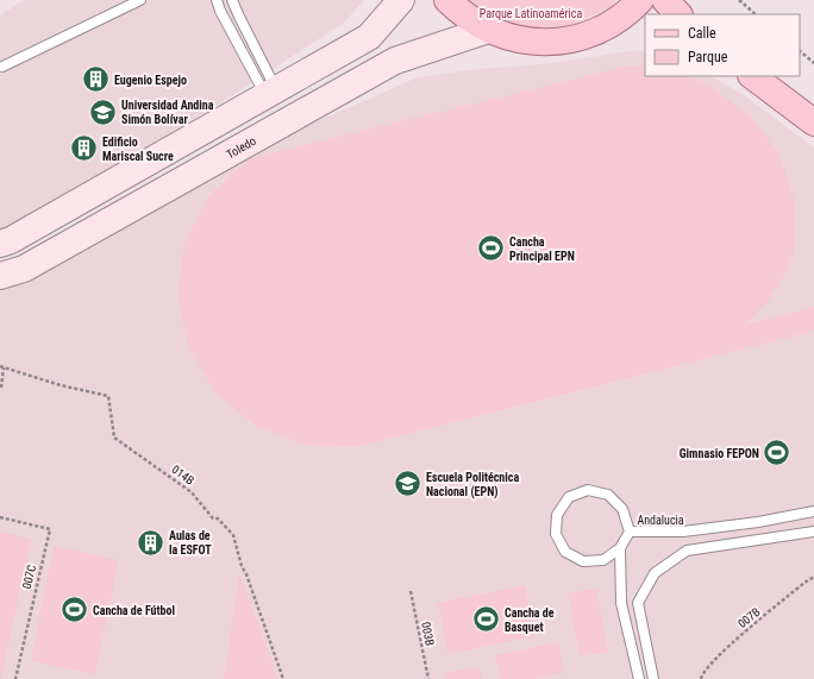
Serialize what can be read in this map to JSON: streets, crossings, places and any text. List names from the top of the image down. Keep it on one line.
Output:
{"streets":{"street":["Toledo"],"lane":["Andalucia"],"path":["014B","007C","007B","003B"]},"parks":["Parque Latinoamérica"],"places":{"building":["Eugenio Espejo","Edificio Mariscal Sucre","Aulas de la ESFOT"],"school or university":["Universidad Andina Simón Bolívar","Escuela Politécnica Nacional (EPN)"],"sports":["Cancha Principal EPN","Gimnasio FEPON","Cancha de Fútbol","Cancha de Basquet"]},"legend":["Calle","Parque"]}
